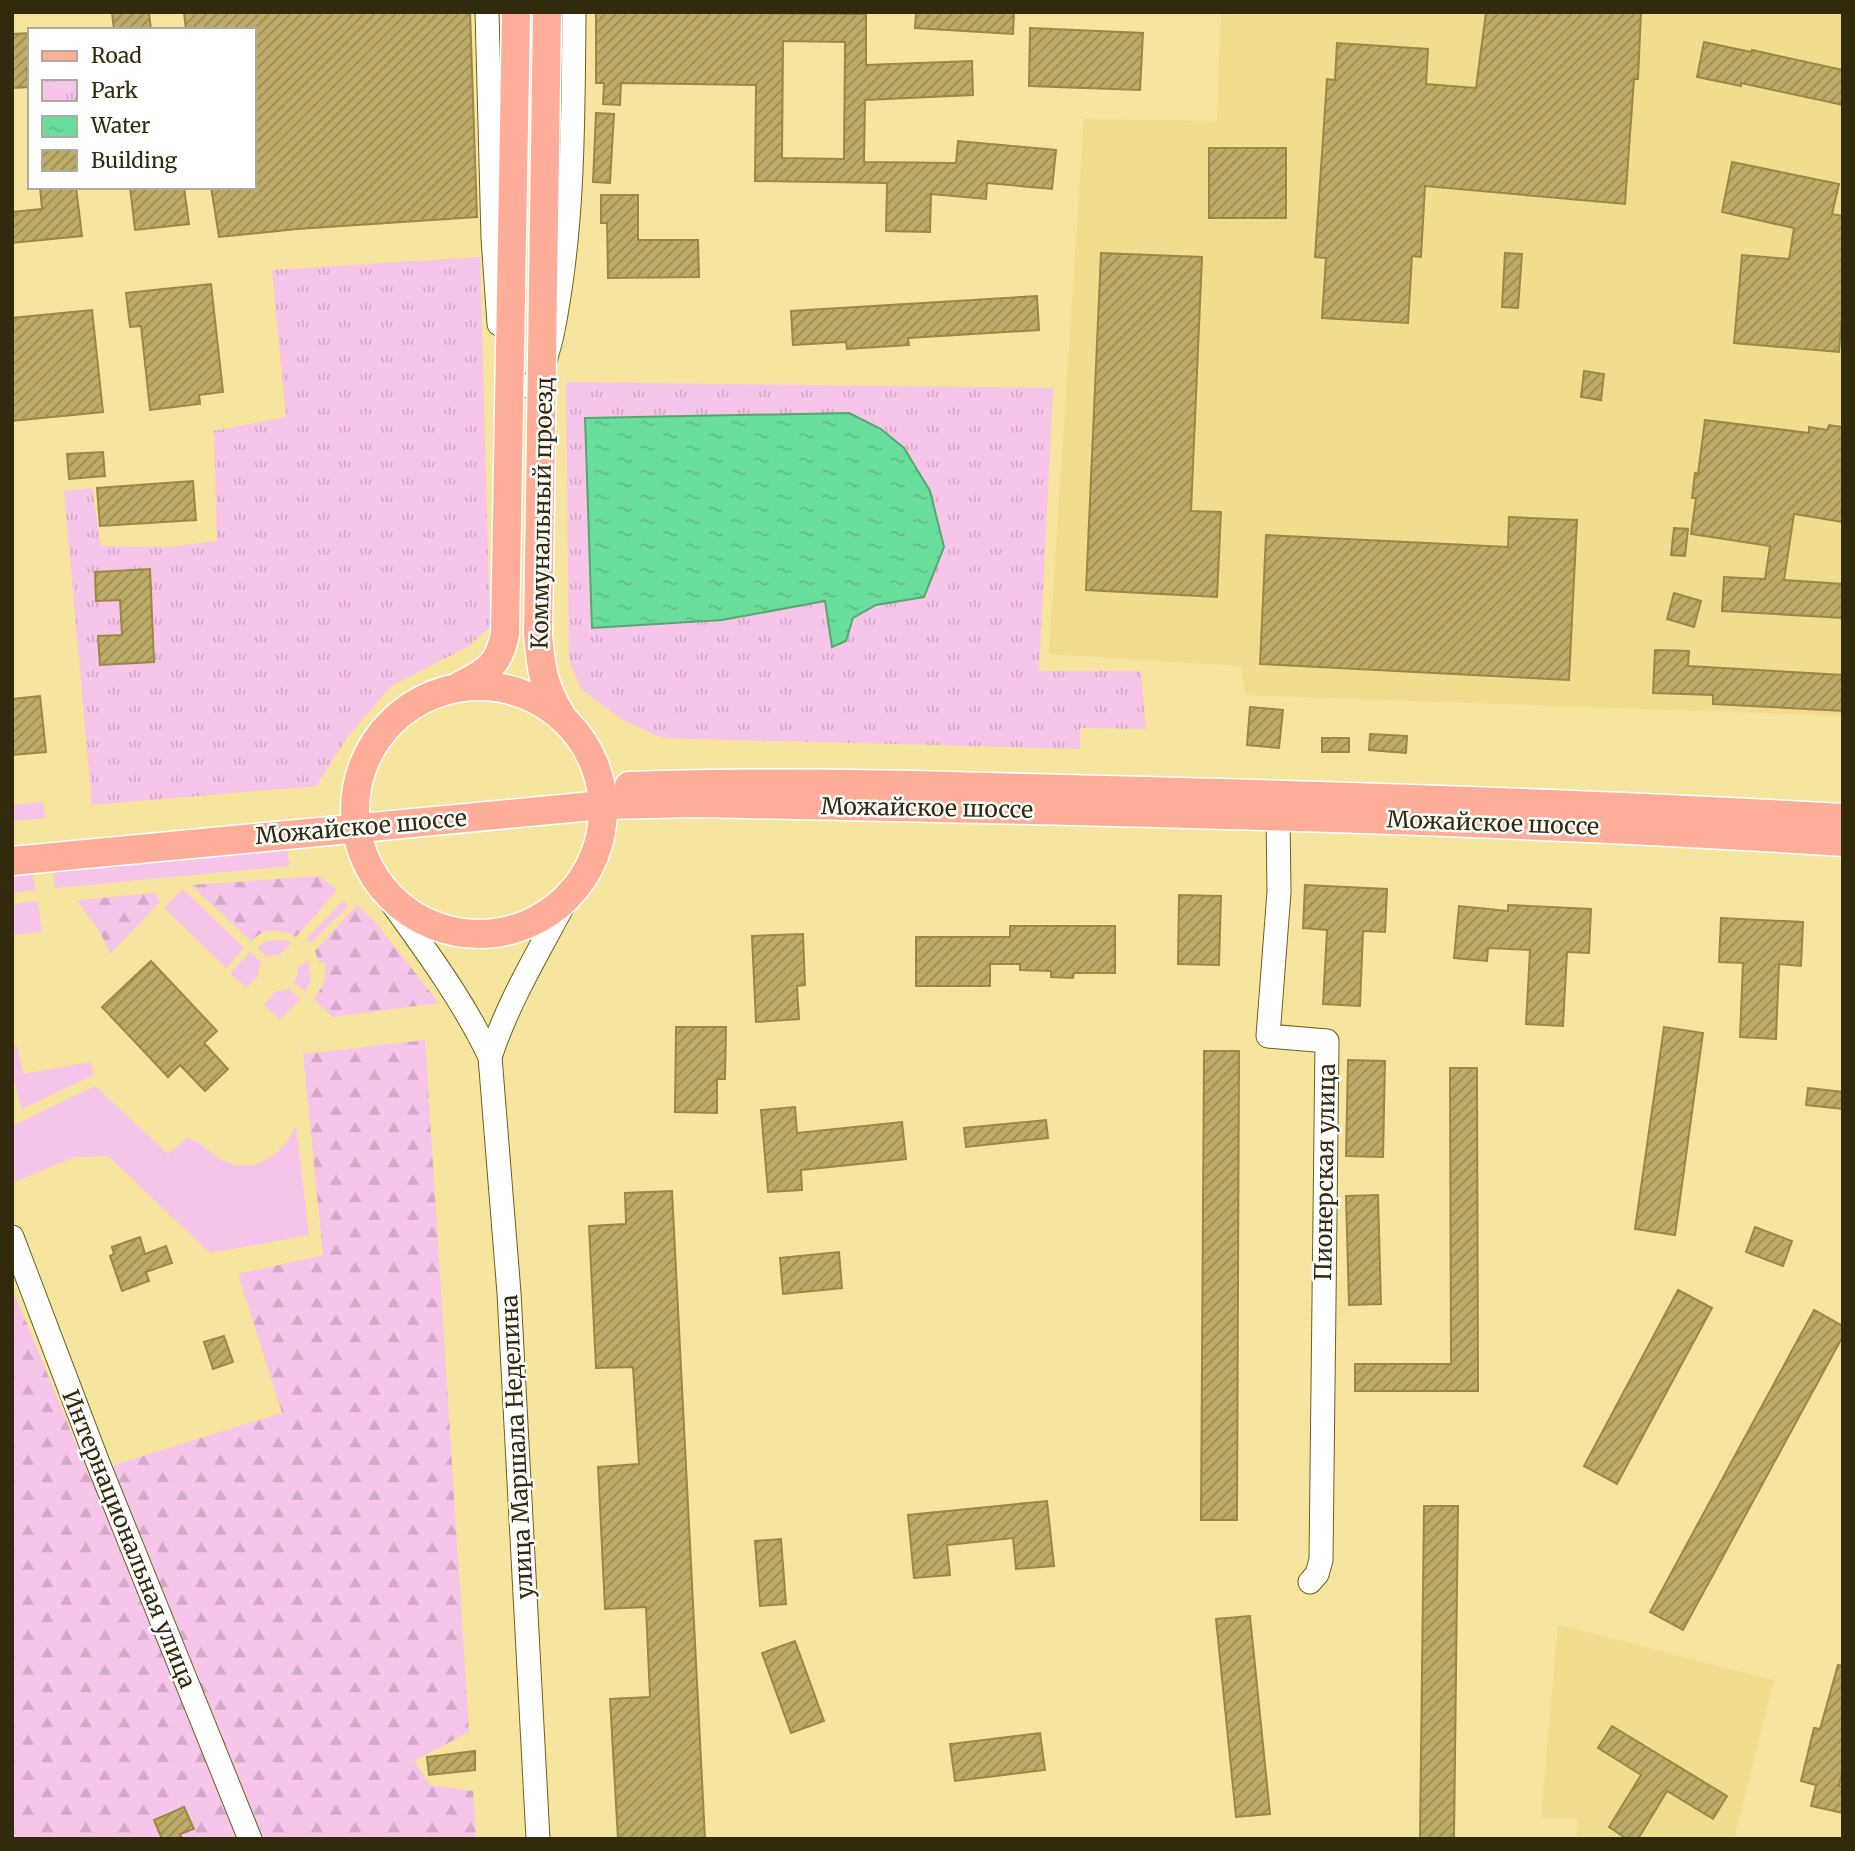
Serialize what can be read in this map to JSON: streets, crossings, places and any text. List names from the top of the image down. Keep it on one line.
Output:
{"streets":{"main road":["Коммунальный проезд","Можайское шоссе"],"street":["Пионерская улица","улица Маршала Неделина","Интернациональная улица"]},"crossings":[["Можайское шоссе","Пионерская улица"]],"legend":["Road","Park","Water","Building"]}
